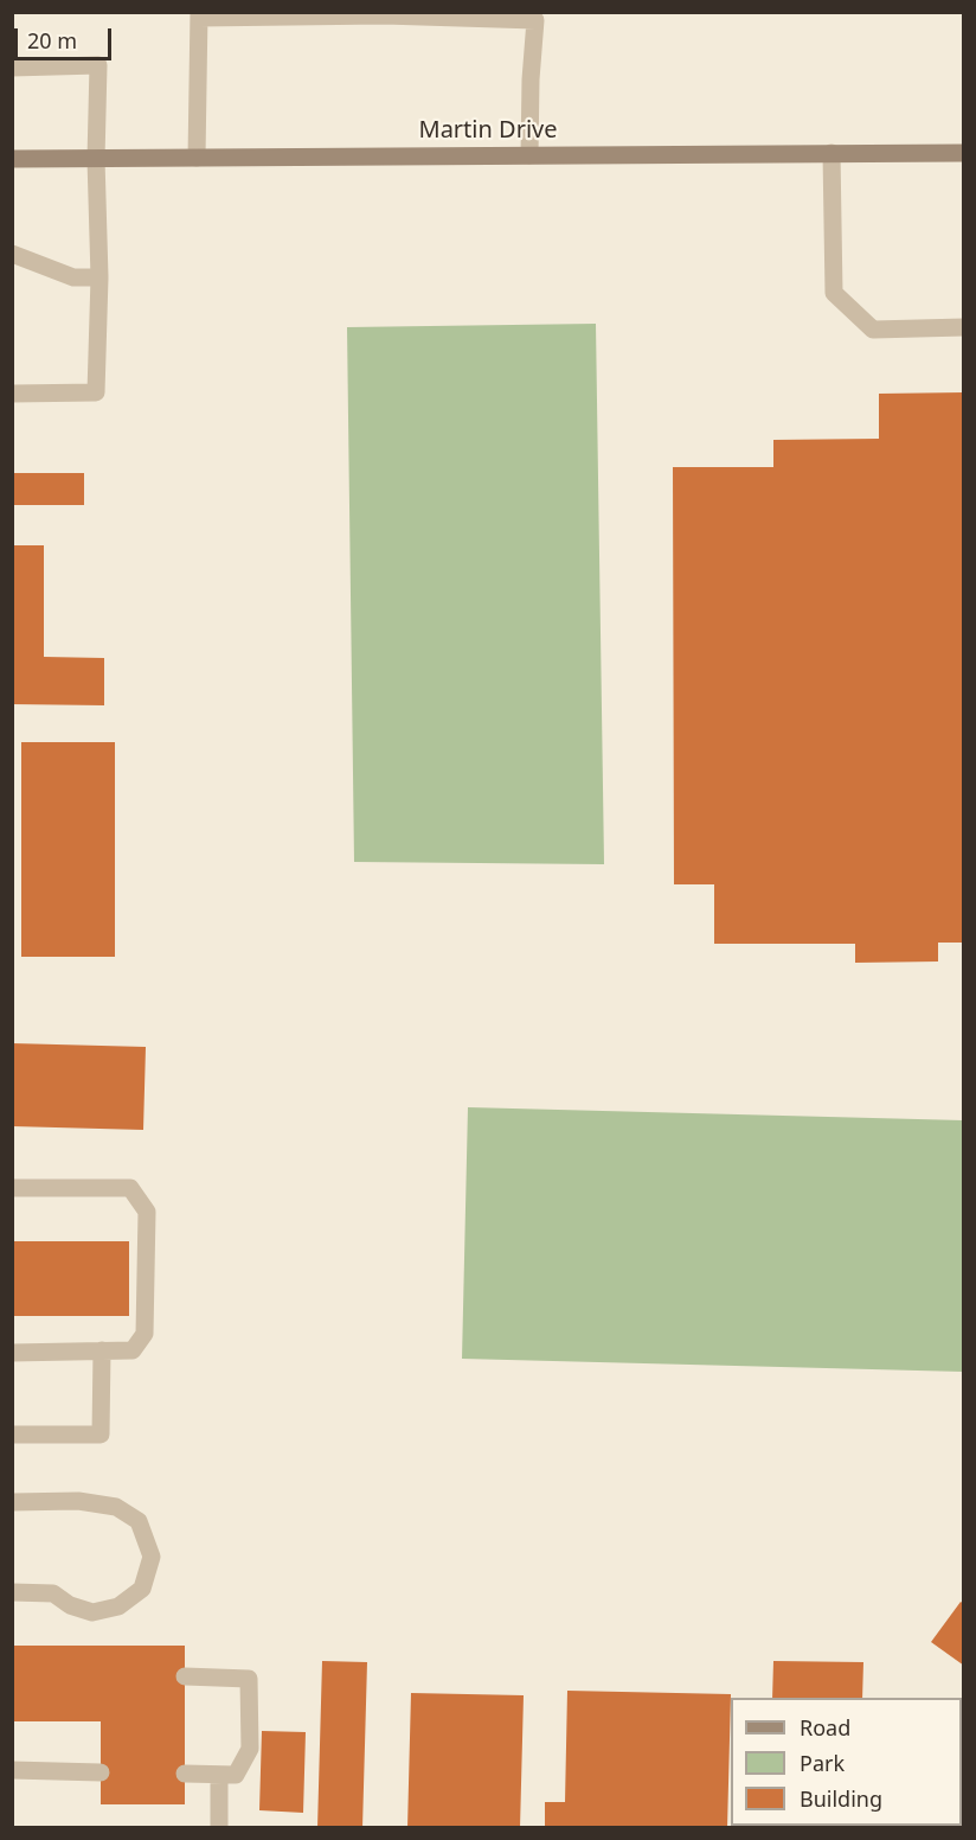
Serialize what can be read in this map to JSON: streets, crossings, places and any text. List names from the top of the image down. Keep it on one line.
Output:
{"streets":{"street":["Martin Drive"]},"legend":["Road","Park","Building"],"scale_bar":"20 m"}
